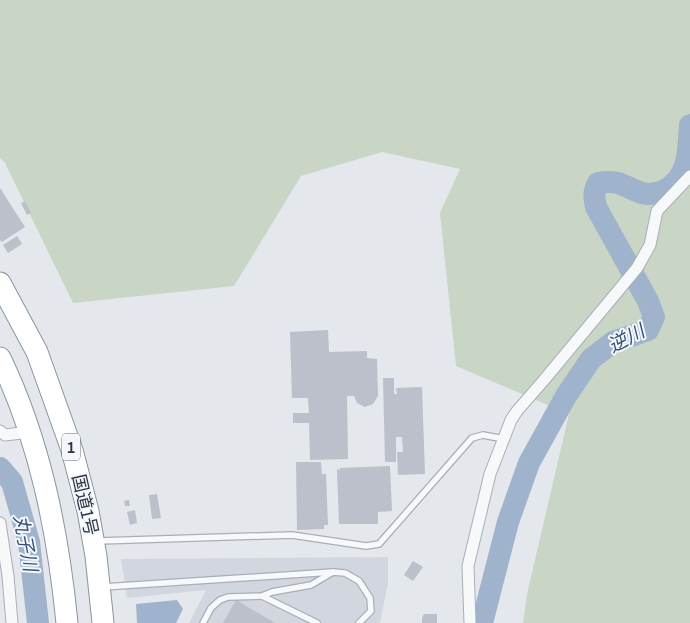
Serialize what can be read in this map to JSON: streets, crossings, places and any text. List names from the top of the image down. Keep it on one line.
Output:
{"streets":{"highway":["1","国道1号"]},"crossings":[["1","国道1号"]],"water":["逆川","丸子川"]}
